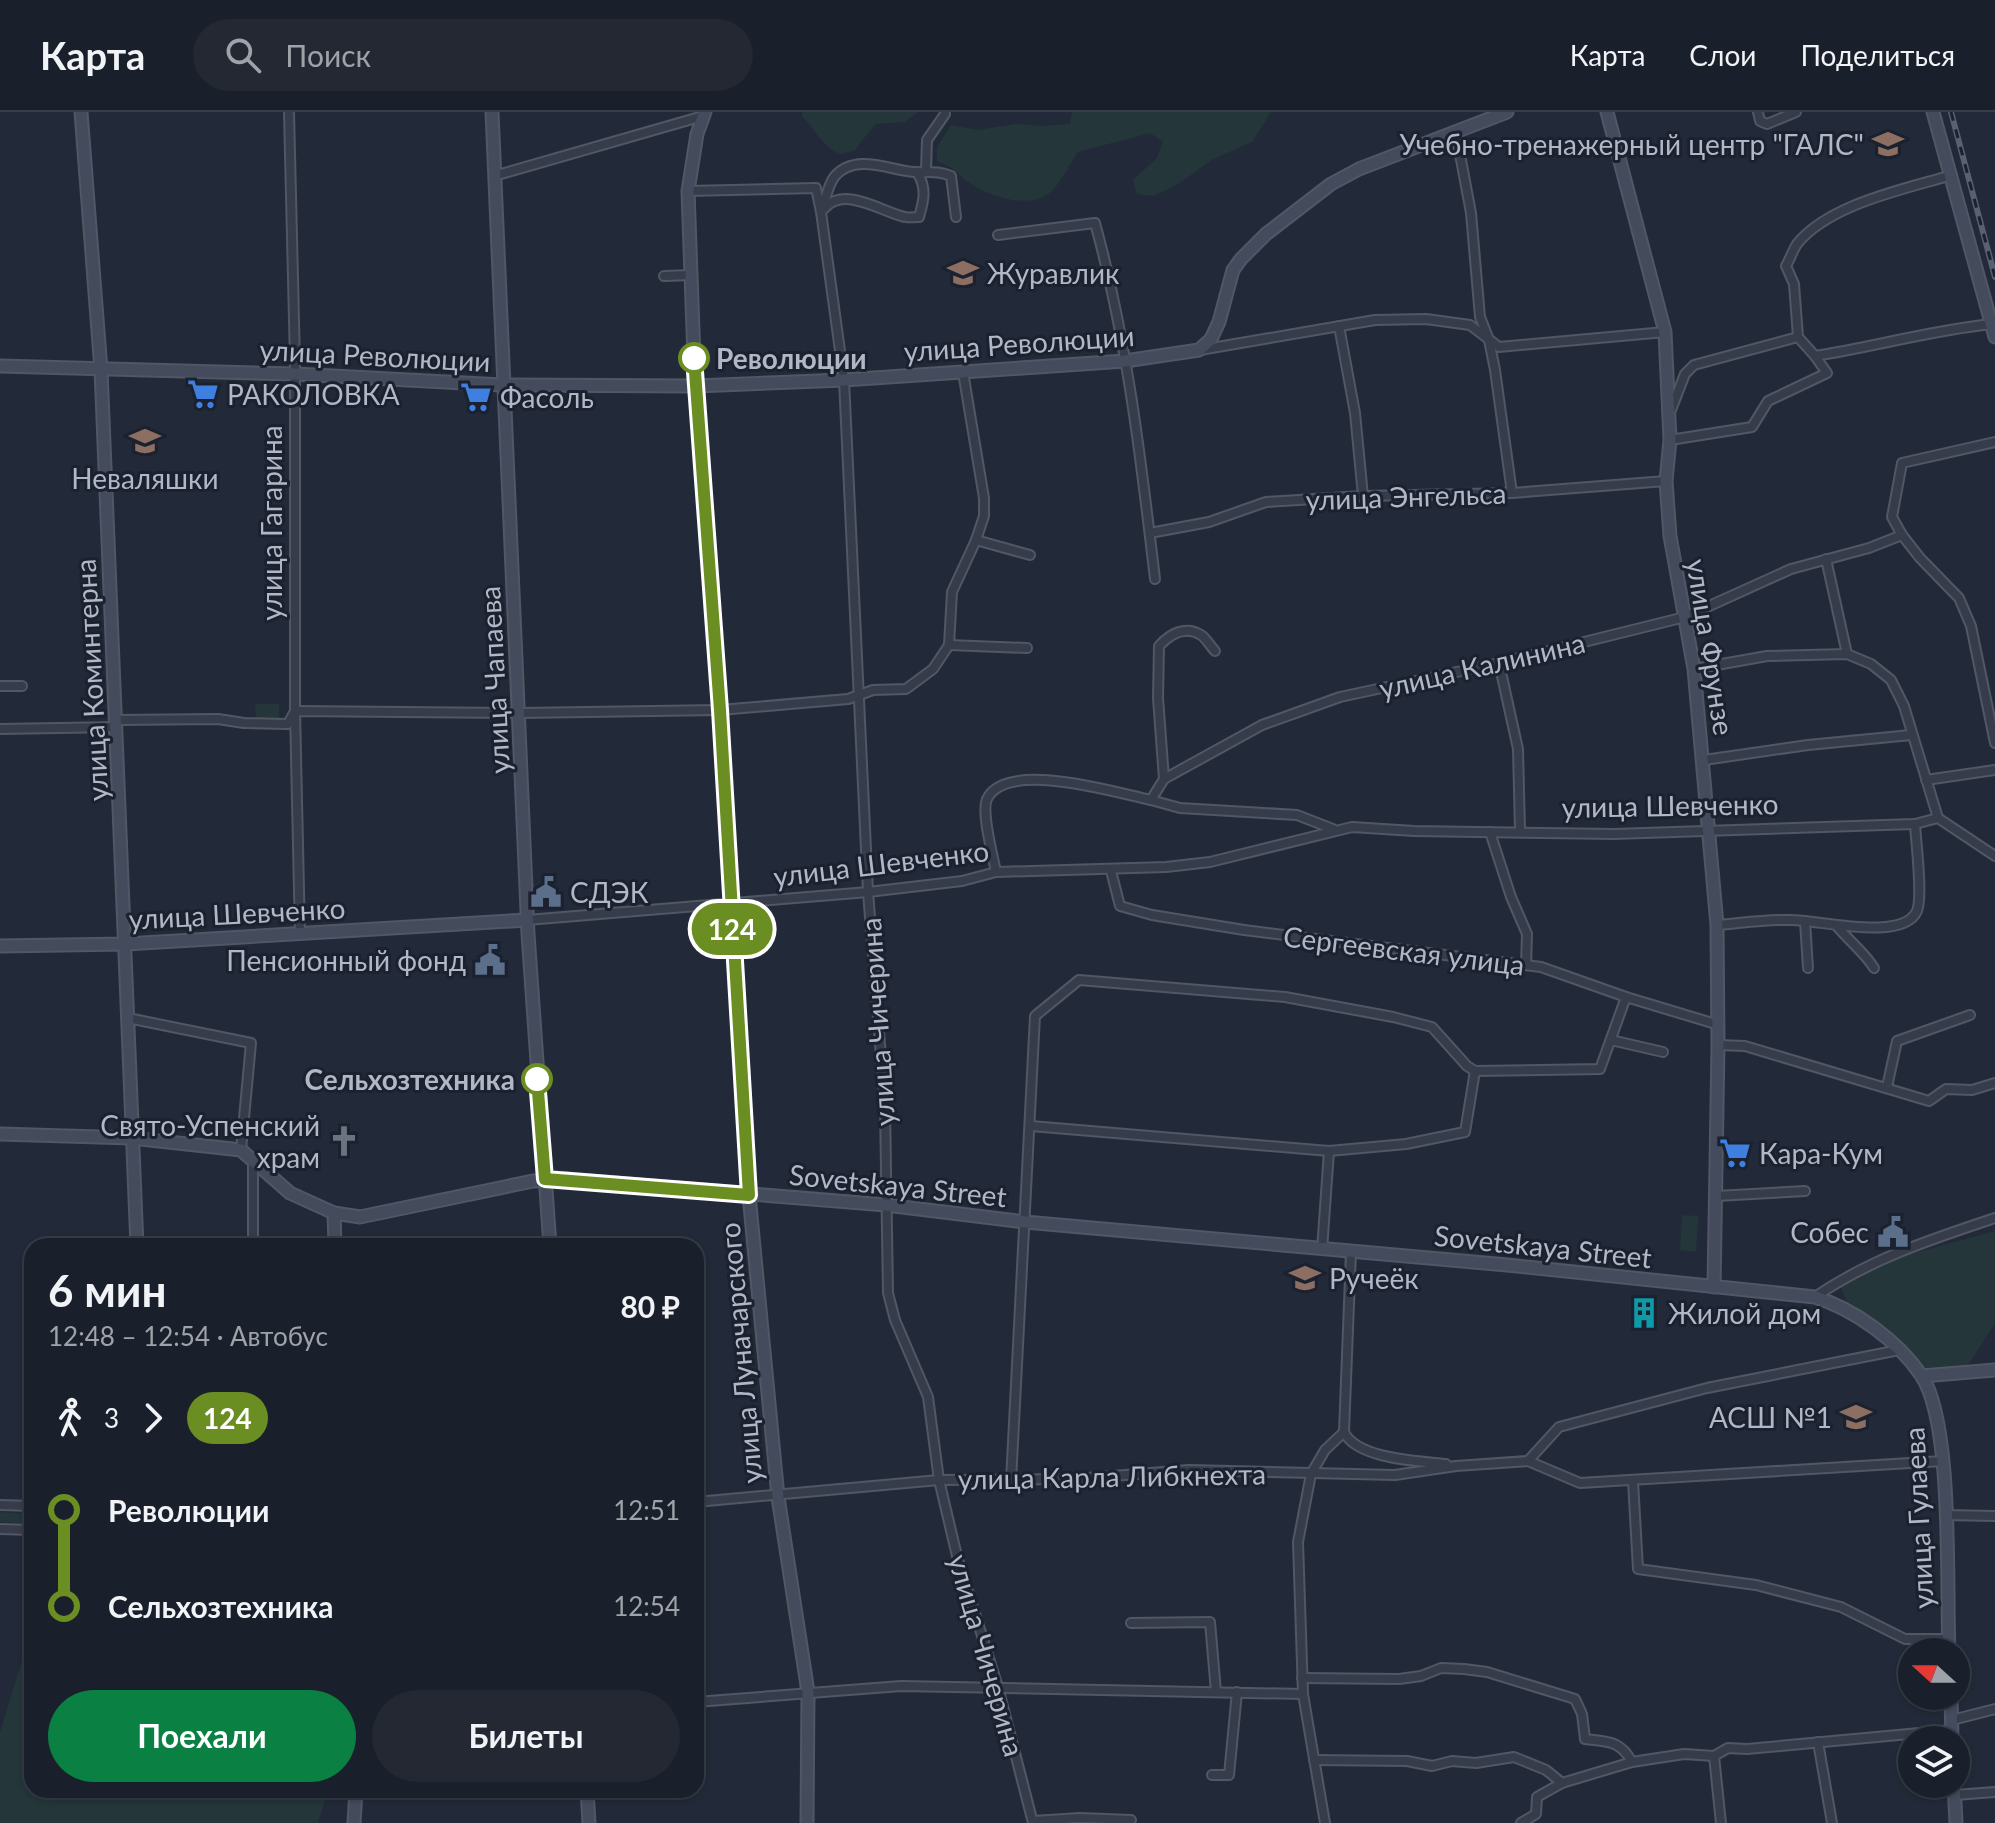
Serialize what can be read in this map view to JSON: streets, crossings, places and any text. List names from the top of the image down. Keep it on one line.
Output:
{"streets":{"street":["улица Революции","улица Энгельса","улица Гагарина","улица Фрунзе","улица Калинина","улица Коминтерна","улица Чапаева","улица Шевченко","Сергеевская улица","улица Чичерина","Sovetskaya Street","улица Луначарского","улица Карла Либкнехта","улица Гулаева"]},"crossings":[["улица Революции","улица Гагарина"],["улица Революции","улица Коминтерна"],["улица Революции","улица Чапаева"],["улица Революции","улица Чичерина"],["улица Революции","улица Луначарского"],["улица Энгельса","улица Фрунзе"],["улица Гагарина","улица Шевченко"],["улица Фрунзе","улица Калинина"],["улица Фрунзе","улица Шевченко"],["улица Фрунзе","Сергеевская улица"],["улица Фрунзе","Sovetskaya Street"],["улица Калинина","улица Шевченко"],["улица Коминтерна","улица Шевченко"],["улица Чапаева","улица Шевченко"],["улица Чапаева","Sovetskaya Street"],["улица Шевченко","Сергеевская улица"],["улица Шевченко","улица Чичерина"],["улица Шевченко","улица Луначарского"],["улица Чичерина","Sovetskaya Street"],["улица Чичерина","улица Карла Либкнехта"],["Sovetskaya Street","улица Луначарского"],["Sovetskaya Street","улица Гулаева"],["улица Луначарского","улица Карла Либкнехта"],["улица Карла Либкнехта","улица Гулаева"]],"places":{"school or university":["Учебно-тренажерный центр \"ГАЛС\"","Журавлик","Неваляшки","Ручеёк","АСШ №1"],"other":["Революции","Сельхозтехника"],"supermarket":["РАКОЛОВКА","Фасоль","Кара-Кум"],"public building":["СДЭК","Пенсионный фонд","Собес"],"church":["Свято-Успенский храм"],"building":["Жилой дом"]},"lines":["bus line 124"],"north":"left","page":{"header":"Карта","search":"Поиск","nav":["Карта","Слои","Поделиться"],"on_map":"124","heading":["6 мин","12:48 – 12:54 · Автобус","80 ₽"],"legs":["3","124"],"list":[{"name":"Революции","value":"12:51"},{"name":"Сельхозтехника","value":"12:54"}],"buttons":["Поехали","Билеты"]}}
